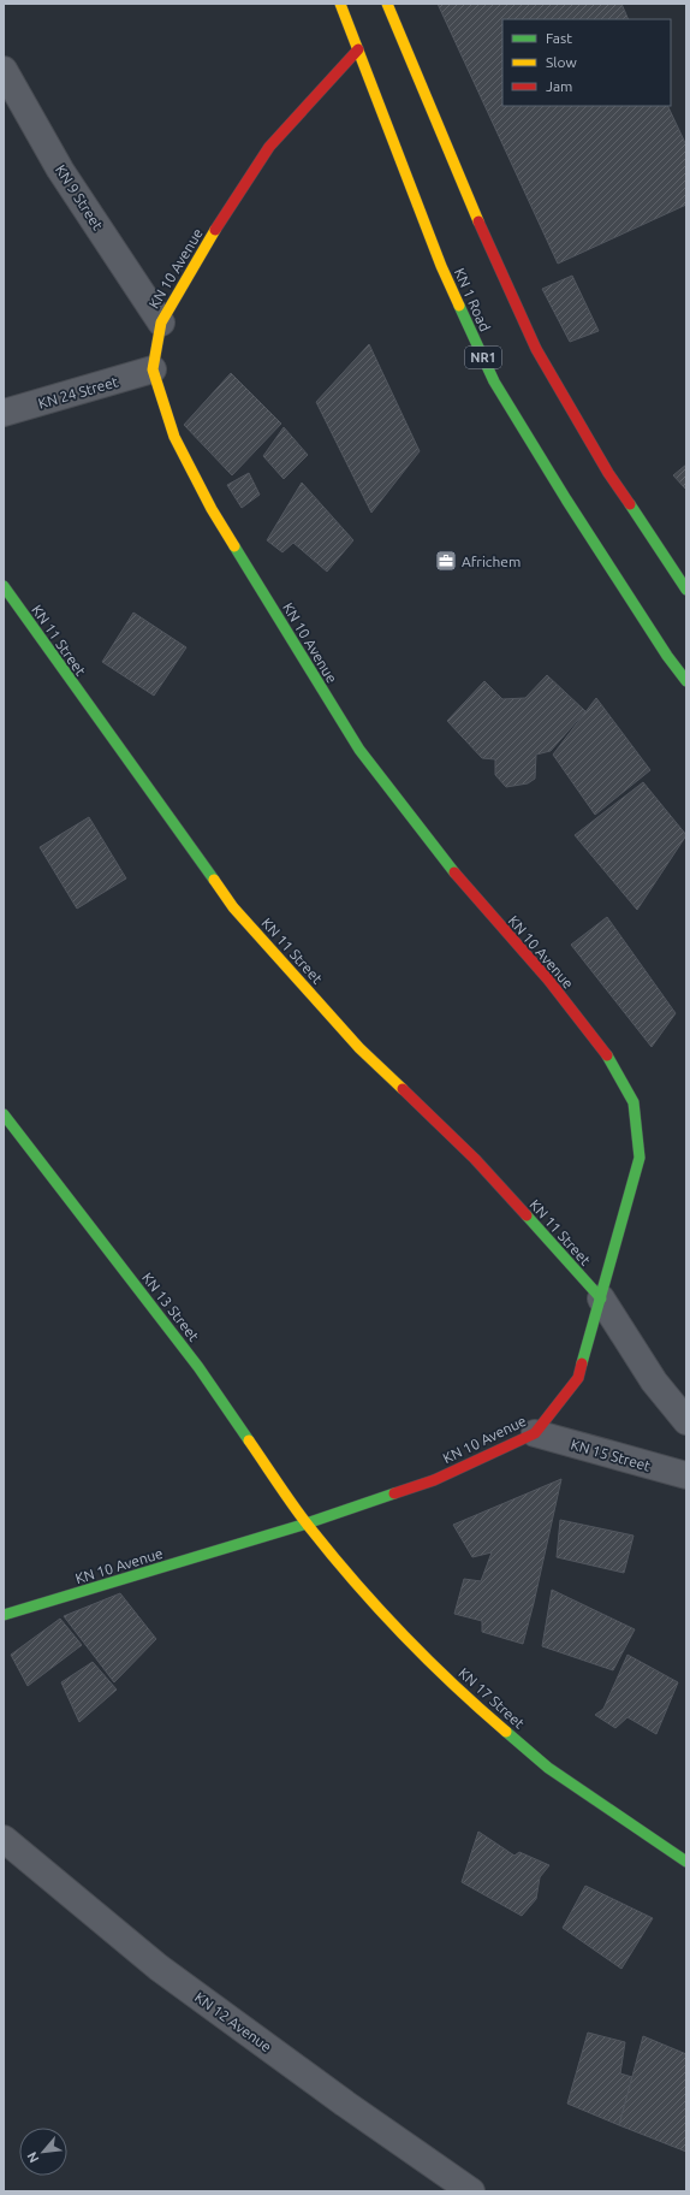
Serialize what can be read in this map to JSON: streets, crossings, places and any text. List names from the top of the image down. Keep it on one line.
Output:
{"streets":{"main road":["KN 10 Avenue","KN 1 Road","NR1","KN 11 Street","KN 13 Street","KN 17 Street"],"street":["KN 9 Street","KN 24 Street","KN 15 Street","KN 12 Avenue"]},"crossings":[["KN 9 Street","KN 10 Avenue"],["KN 10 Avenue","KN 1 Road"],["KN 10 Avenue","KN 24 Street"],["KN 10 Avenue","KN 11 Street"],["KN 10 Avenue","KN 13 Street"],["KN 10 Avenue","KN 15 Street"],["KN 10 Avenue","KN 17 Street"],["KN 13 Street","KN 17 Street"]],"places":{"office":["Africhem"]},"legend":["Fast","Slow","Jam"],"north":"bottom left"}
